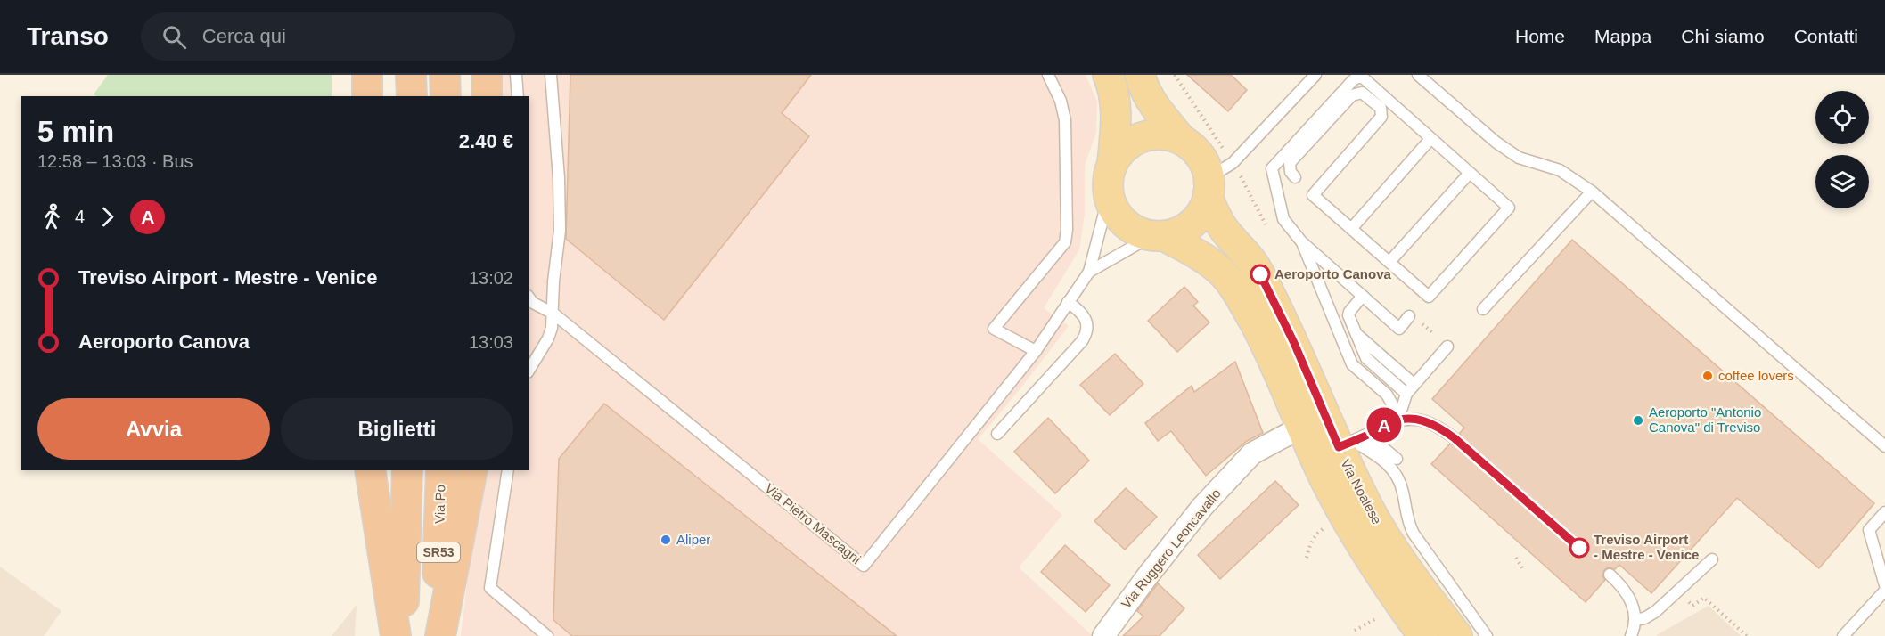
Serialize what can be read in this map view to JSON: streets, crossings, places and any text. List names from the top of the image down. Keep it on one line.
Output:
{"streets":{"highway":["Via Po","SR53"],"main road":["Via Noalese"],"street":["Via Ruggero Leoncavallo"],"lane":["Via Pietro Mascagni"]},"crossings":[["Via Noalese","Via Pietro Mascagni"],["Via Noalese","Via Ruggero Leoncavallo"]],"places":["Aeroporto Canova","coffee lovers","Aeroporto \"Antonio Canova\" di Treviso","Aliper","Treviso Airport - Mestre - Venice"],"lines":["bus line A"],"page":{"header":"Transo","search":"Cerca qui","nav":["Home","Mappa","Chi siamo","Contatti"],"on_map":"A","heading":["5 min","12:58 – 13:03 · Bus","2.40 €"],"legs":["4","A"],"list":[{"name":"Treviso Airport - Mestre - Venice","value":"13:02"},{"name":"Aeroporto Canova","value":"13:03"}],"buttons":["Avvia","Biglietti"]}}
